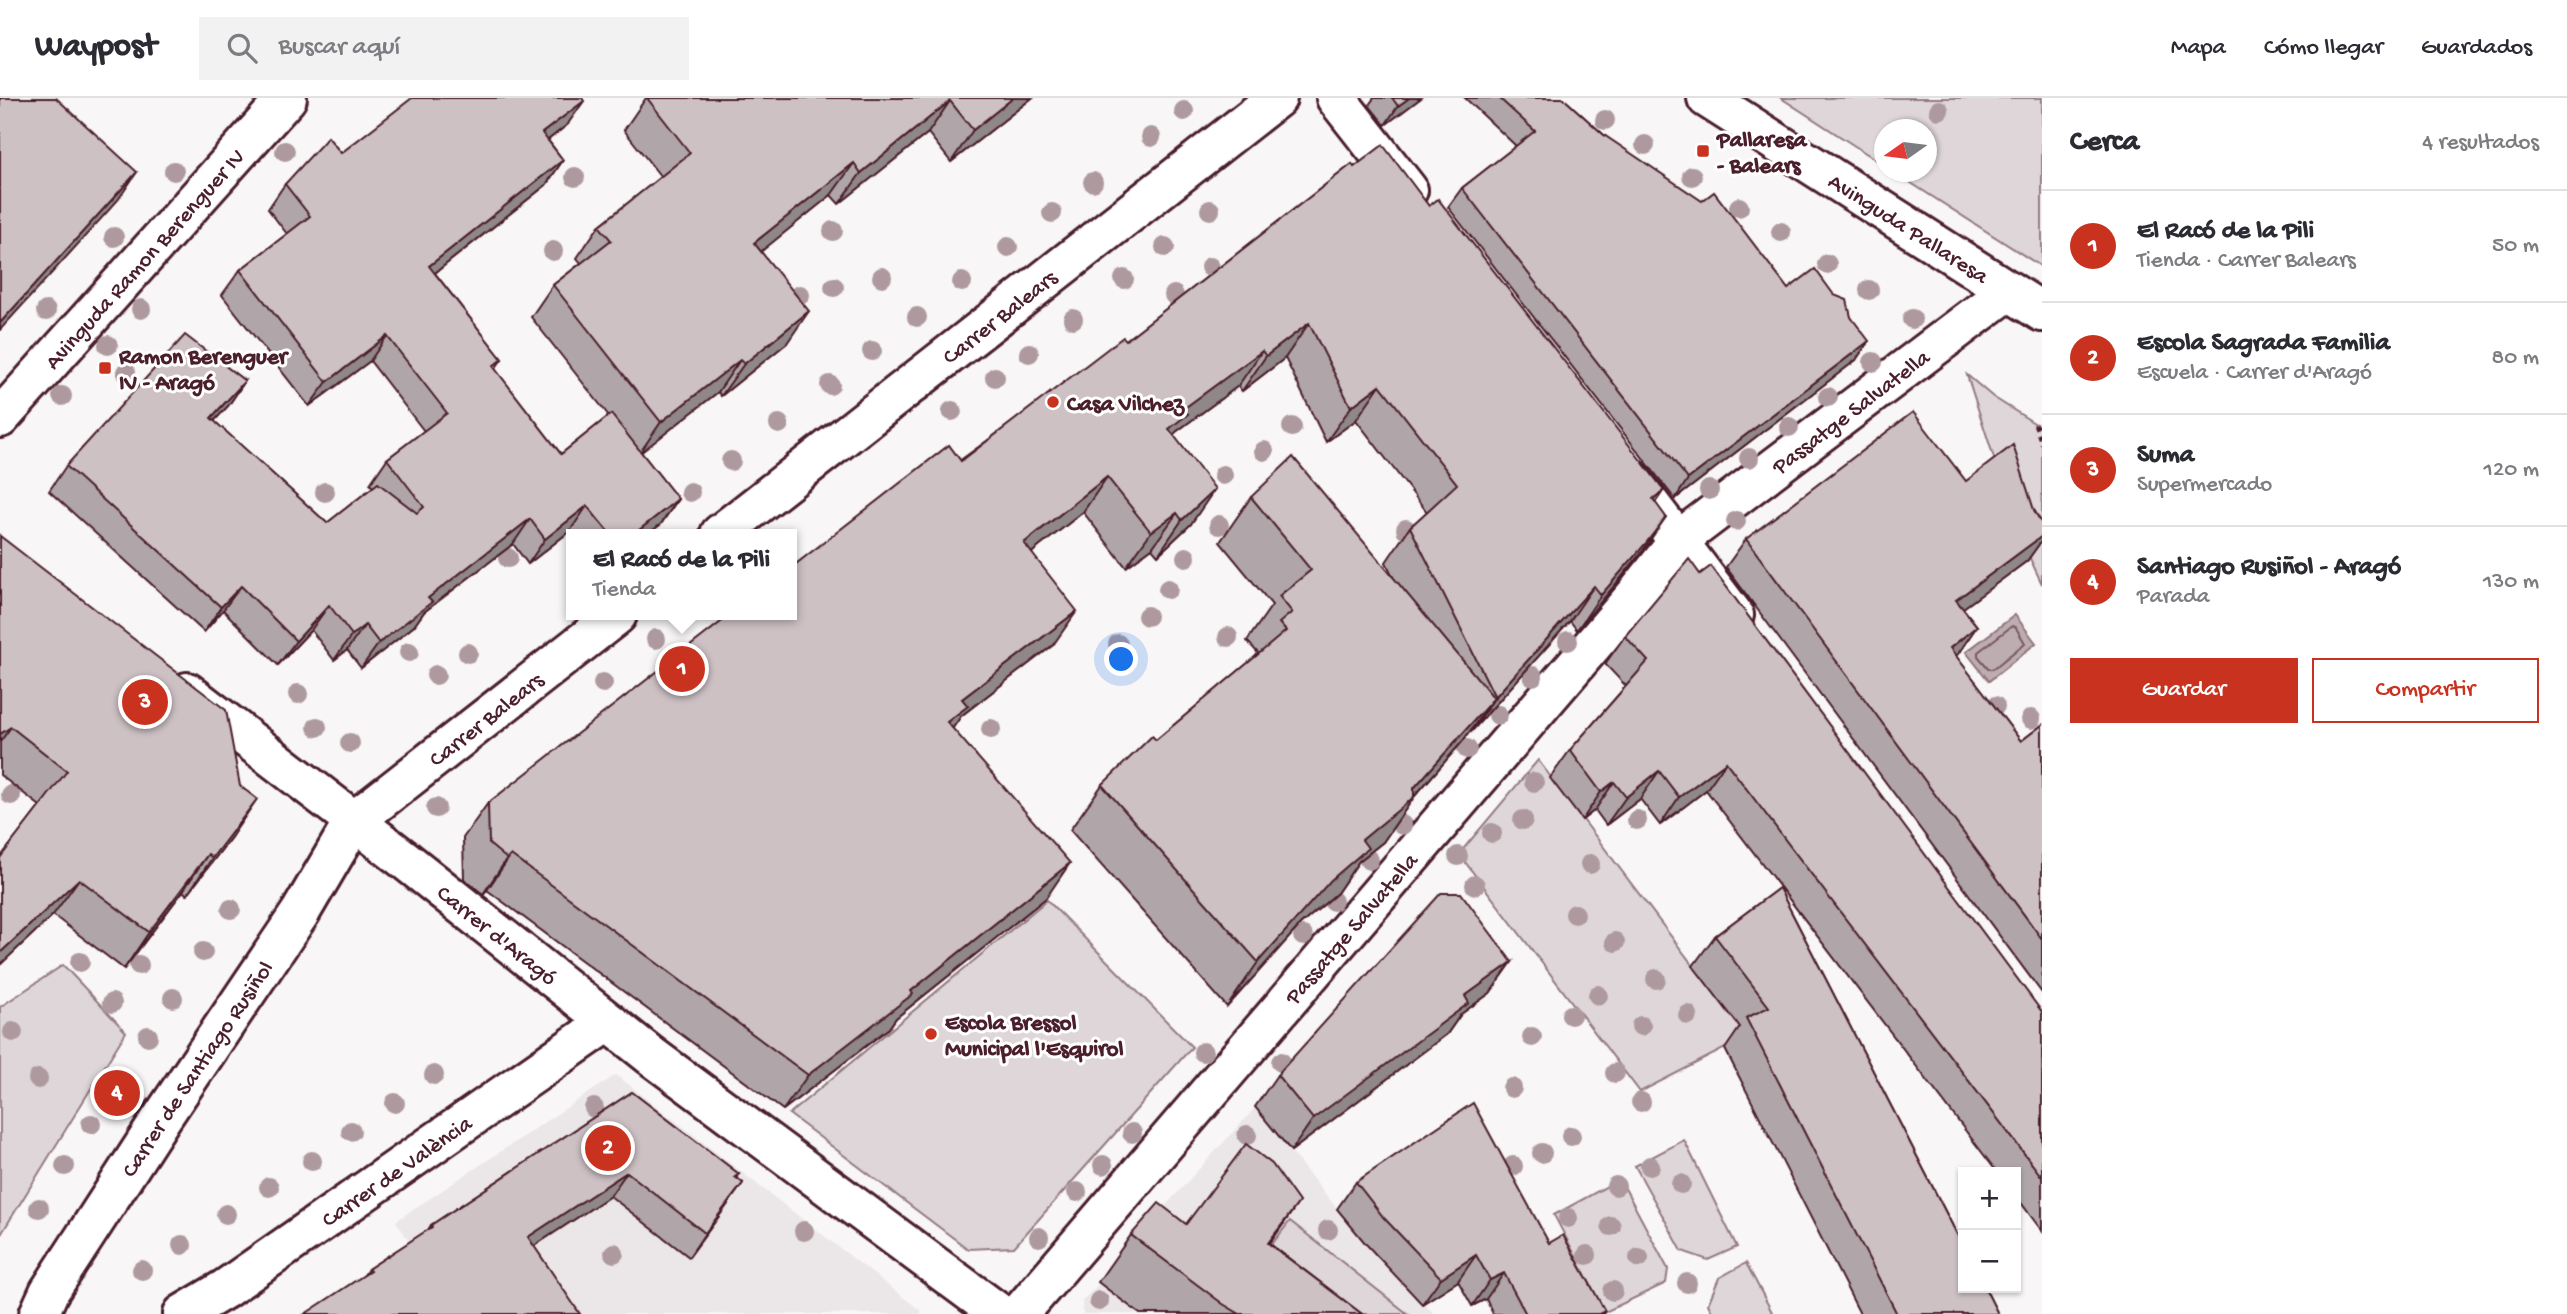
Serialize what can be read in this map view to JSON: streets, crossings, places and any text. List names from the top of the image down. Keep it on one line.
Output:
{"streets":{"street":["Avinguda Pallaresa","Avinguda Ramon Berenguer IV","Carrer Balears","Passatge Salvatella","Carrer d'Aragó","Carrer de Santiago Rusiñol","Carrer de València"]},"crossings":[["Avinguda Pallaresa","Passatge Salvatella"],["Carrer Balears","Carrer d'Aragó"],["Carrer Balears","Carrer de Santiago Rusiñol"],["Carrer d'Aragó","Carrer de Santiago Rusiñol"],["Carrer d'Aragó","Carrer de València"]],"places":{"transit":["Pallaresa - Balears","Ramon Berenguer IV - Aragó"],"other":["Casa Vilchez","Escola Bressol Municipal l'Esquirol"]},"north":"left","page":{"header":"Waypost","search":"Buscar aquí","nav":["Mapa","Cómo llegar","Guardados"],"heading":["Cerca","4 resultados"],"list":[{"mark":"1","name":"El Racó de la Pili","note":"Tienda · Carrer Balears","value":"50 m"},{"mark":"2","name":"Escola Sagrada Familia","note":"Escuela · Carrer d'Aragó","value":"80 m"},{"mark":"3","name":"Suma","note":"Supermercado","value":"120 m"},{"mark":"4","name":"Santiago Rusiñol - Aragó","note":"Parada","value":"130 m"}],"popup":["El Racó de la Pili","Tienda"],"buttons":["Guardar","Compartir"],"pins":["1","3","4","2"],"map_buttons":["+","−"]}}
